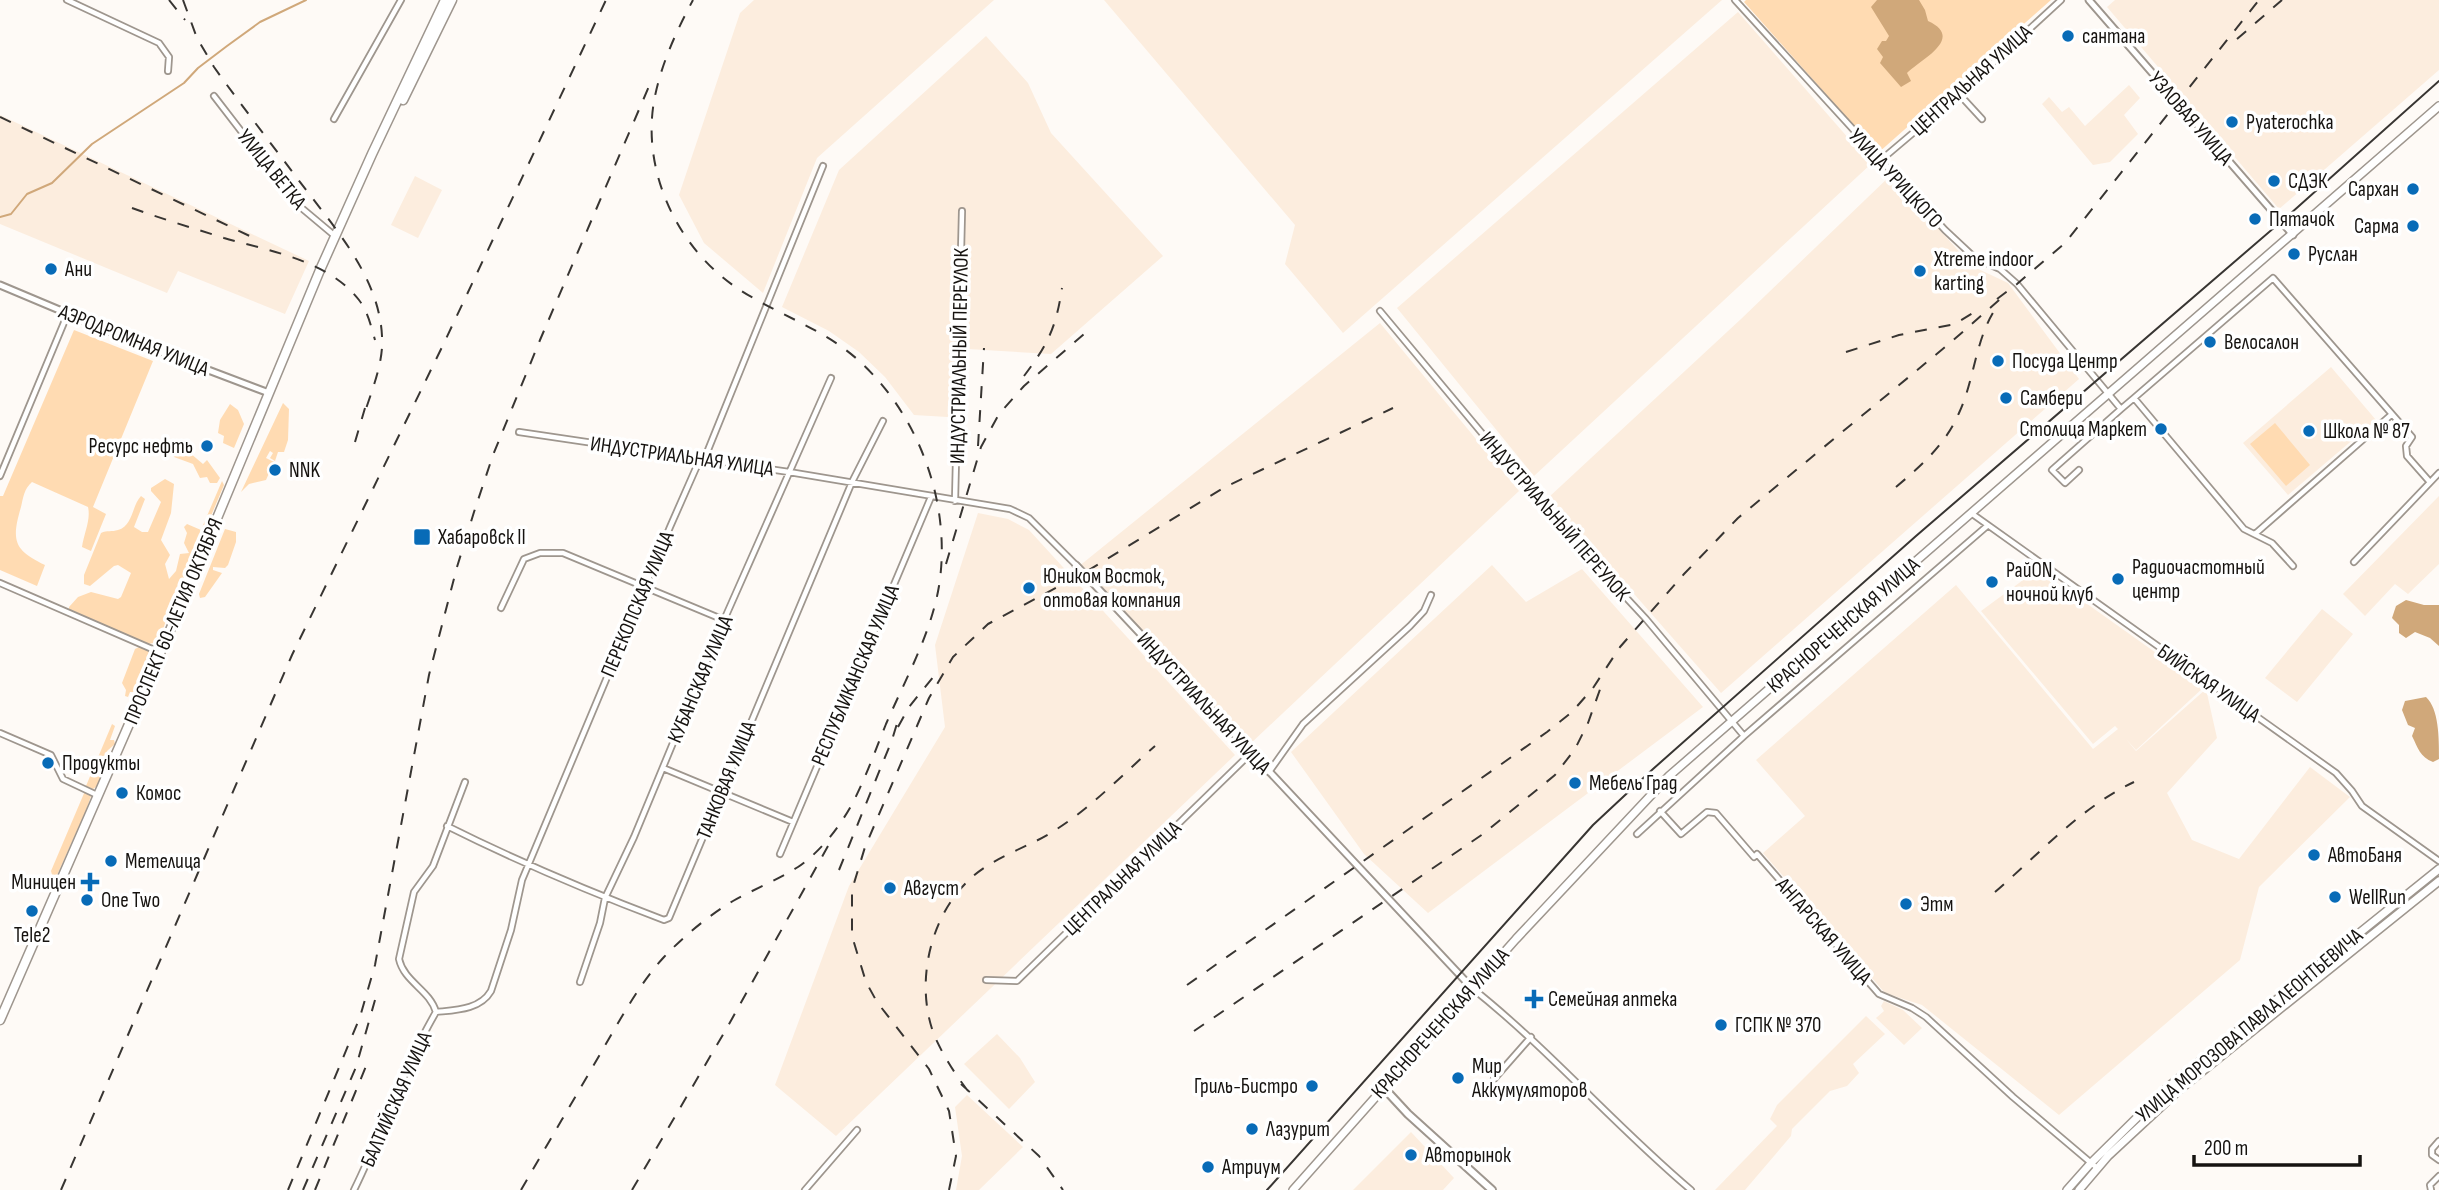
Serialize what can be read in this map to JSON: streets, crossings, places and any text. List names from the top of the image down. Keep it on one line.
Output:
{"streets":{"highway":["ПРОСПЕКТ 60-ЛЕТИЯ ОКТЯБРЯ"],"main road":["КРАСНОРЕЧЕНСКАЯ УЛИЦА","УЛИЦА МОРОЗОВА ПАВЛА ЛЕОНТЬЕВИЧА"],"street":["ЦЕНТРАЛЬНАЯ УЛИЦА","УЗЛОВАЯ УЛИЦА","УЛИЦА ВЕТКА","УЛИЦА УРИЦКОГО","АЭРОДРОМНАЯ УЛИЦА","ИНДУСТРИАЛЬНЫЙ ПЕРЕУЛОК","ИНДУСТРИАЛЬНАЯ УЛИЦА","ПЕРЕКОПСКАЯ УЛИЦА","РЕСПУБЛИКАНСКАЯ УЛИЦА","КУБАНСКАЯ УЛИЦА","БИЙСКАЯ УЛИЦА","ТАНКОВАЯ УЛИЦА","АНГАРСКАЯ УЛИЦА","БАЛТИЙСКАЯ УЛИЦА"]},"crossings":[["ЦЕНТРАЛЬНАЯ УЛИЦА","УЛИЦА УРИЦКОГО"],["ЦЕНТРАЛЬНАЯ УЛИЦА","ИНДУСТРИАЛЬНАЯ УЛИЦА"],["УЗЛОВАЯ УЛИЦА","КРАСНОРЕЧЕНСКАЯ УЛИЦА"],["УЛИЦА ВЕТКА","ПРОСПЕКТ 60-ЛЕТИЯ ОКТЯБРЯ"],["УЛИЦА УРИЦКОГО","КРАСНОРЕЧЕНСКАЯ УЛИЦА"],["АЭРОДРОМНАЯ УЛИЦА","ПРОСПЕКТ 60-ЛЕТИЯ ОКТЯБРЯ"],["ИНДУСТРИАЛЬНЫЙ ПЕРЕУЛОК","ИНДУСТРИАЛЬНАЯ УЛИЦА"],["ИНДУСТРИАЛЬНЫЙ ПЕРЕУЛОК","КРАСНОРЕЧЕНСКАЯ УЛИЦА"],["ИНДУСТРИАЛЬНАЯ УЛИЦА","ПЕРЕКОПСКАЯ УЛИЦА"],["ИНДУСТРИАЛЬНАЯ УЛИЦА","КРАСНОРЕЧЕНСКАЯ УЛИЦА"],["ИНДУСТРИАЛЬНАЯ УЛИЦА","РЕСПУБЛИКАНСКАЯ УЛИЦА"],["ИНДУСТРИАЛЬНАЯ УЛИЦА","КУБАНСКАЯ УЛИЦА"],["ИНДУСТРИАЛЬНАЯ УЛИЦА","ТАНКОВАЯ УЛИЦА"],["ПЕРЕКОПСКАЯ УЛИЦА","ТАНКОВАЯ УЛИЦА"],["ПЕРЕКОПСКАЯ УЛИЦА","БАЛТИЙСКАЯ УЛИЦА"],["КРАСНОРЕЧЕНСКАЯ УЛИЦА","БИЙСКАЯ УЛИЦА"],["КУБАНСКАЯ УЛИЦА","ТАНКОВАЯ УЛИЦА"],["ТАНКОВАЯ УЛИЦА","БАЛТИЙСКАЯ УЛИЦА"],["АНГАРСКАЯ УЛИЦА","УЛИЦА МОРОЗОВА ПАВЛА ЛЕОНТЬЕВИЧА"]],"places":{"other":["сантана","Pyaterochka","СДЭК","Сархан","Пятачок","Сарма","Руслан","Ани","Xtreme indoor karting","Велосалон","Посуда Центр","Самбери","Столица Маркет","Школа № 87","Ресурс нефть","NNK","Радиочастотный центр","РайON, ночной клуб","Юником Восток, оптовая компания","Продукты","Мебель Град","Комос","АвтоБаня","Метелица","Август","WellRun","One Two","Этм","Tele2","ГСПК № 370","Мир Аккумуляторов","Гриль-Бистро","Лазурит","Авторынок","Атриум"],"transit":["Хабаровск II"],"health":["Миницен","Семейная аптека"]},"scale_bar":"200 m"}
